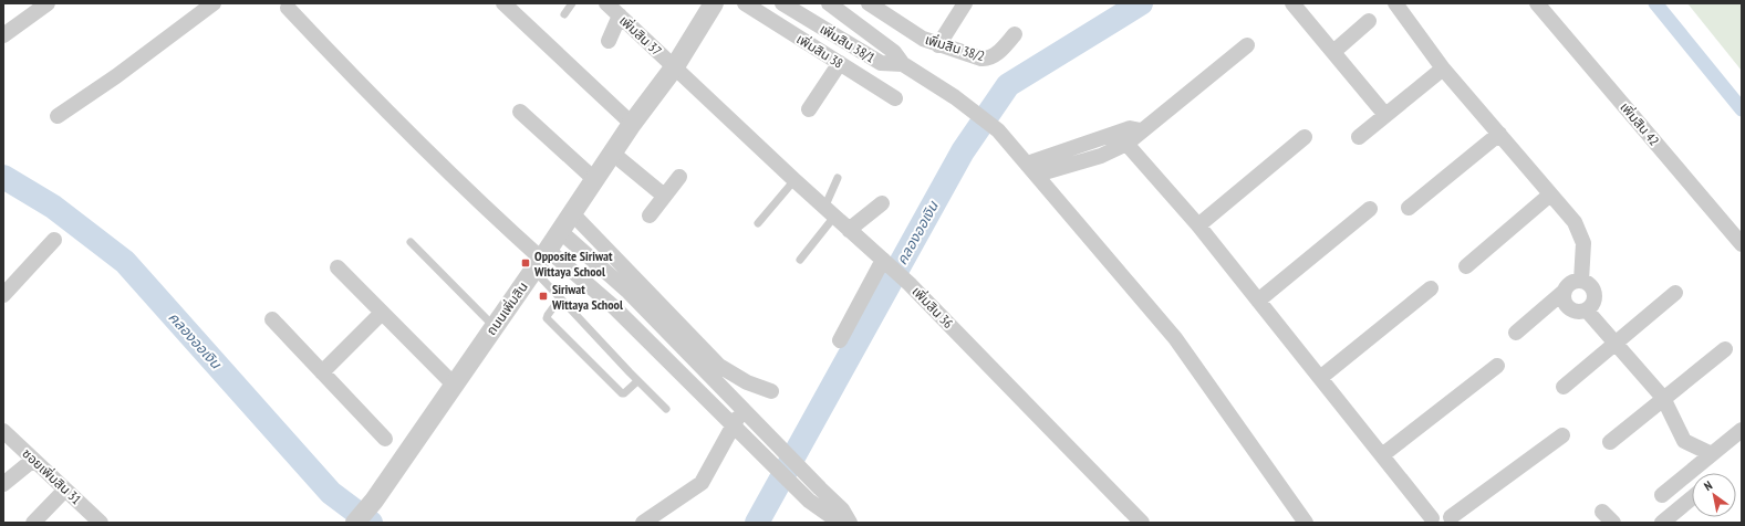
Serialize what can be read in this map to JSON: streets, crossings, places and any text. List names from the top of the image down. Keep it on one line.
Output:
{"streets":{"street":["เพิ่มสิน 37","เพิ่มสิน 38/1","เพิ่มสิน 38/2","เพิ่มสิน 38","เพิ่มสิน 42","เพิ่มสิน 36","ถนนเพิ่มสิน","ซอยเพิ่มสิน 31"]},"crossings":[["เพิ่มสิน 37","เพิ่มสิน 36"],["เพิ่มสิน 37","ถนนเพิ่มสิน"],["เพิ่มสิน 36","ถนนเพิ่มสิน"]],"water":["คลองออเงิน"],"places":{"transit":["Opposite Siriwat Wittaya School","Siriwat Wittaya School"]},"north":"top left"}
